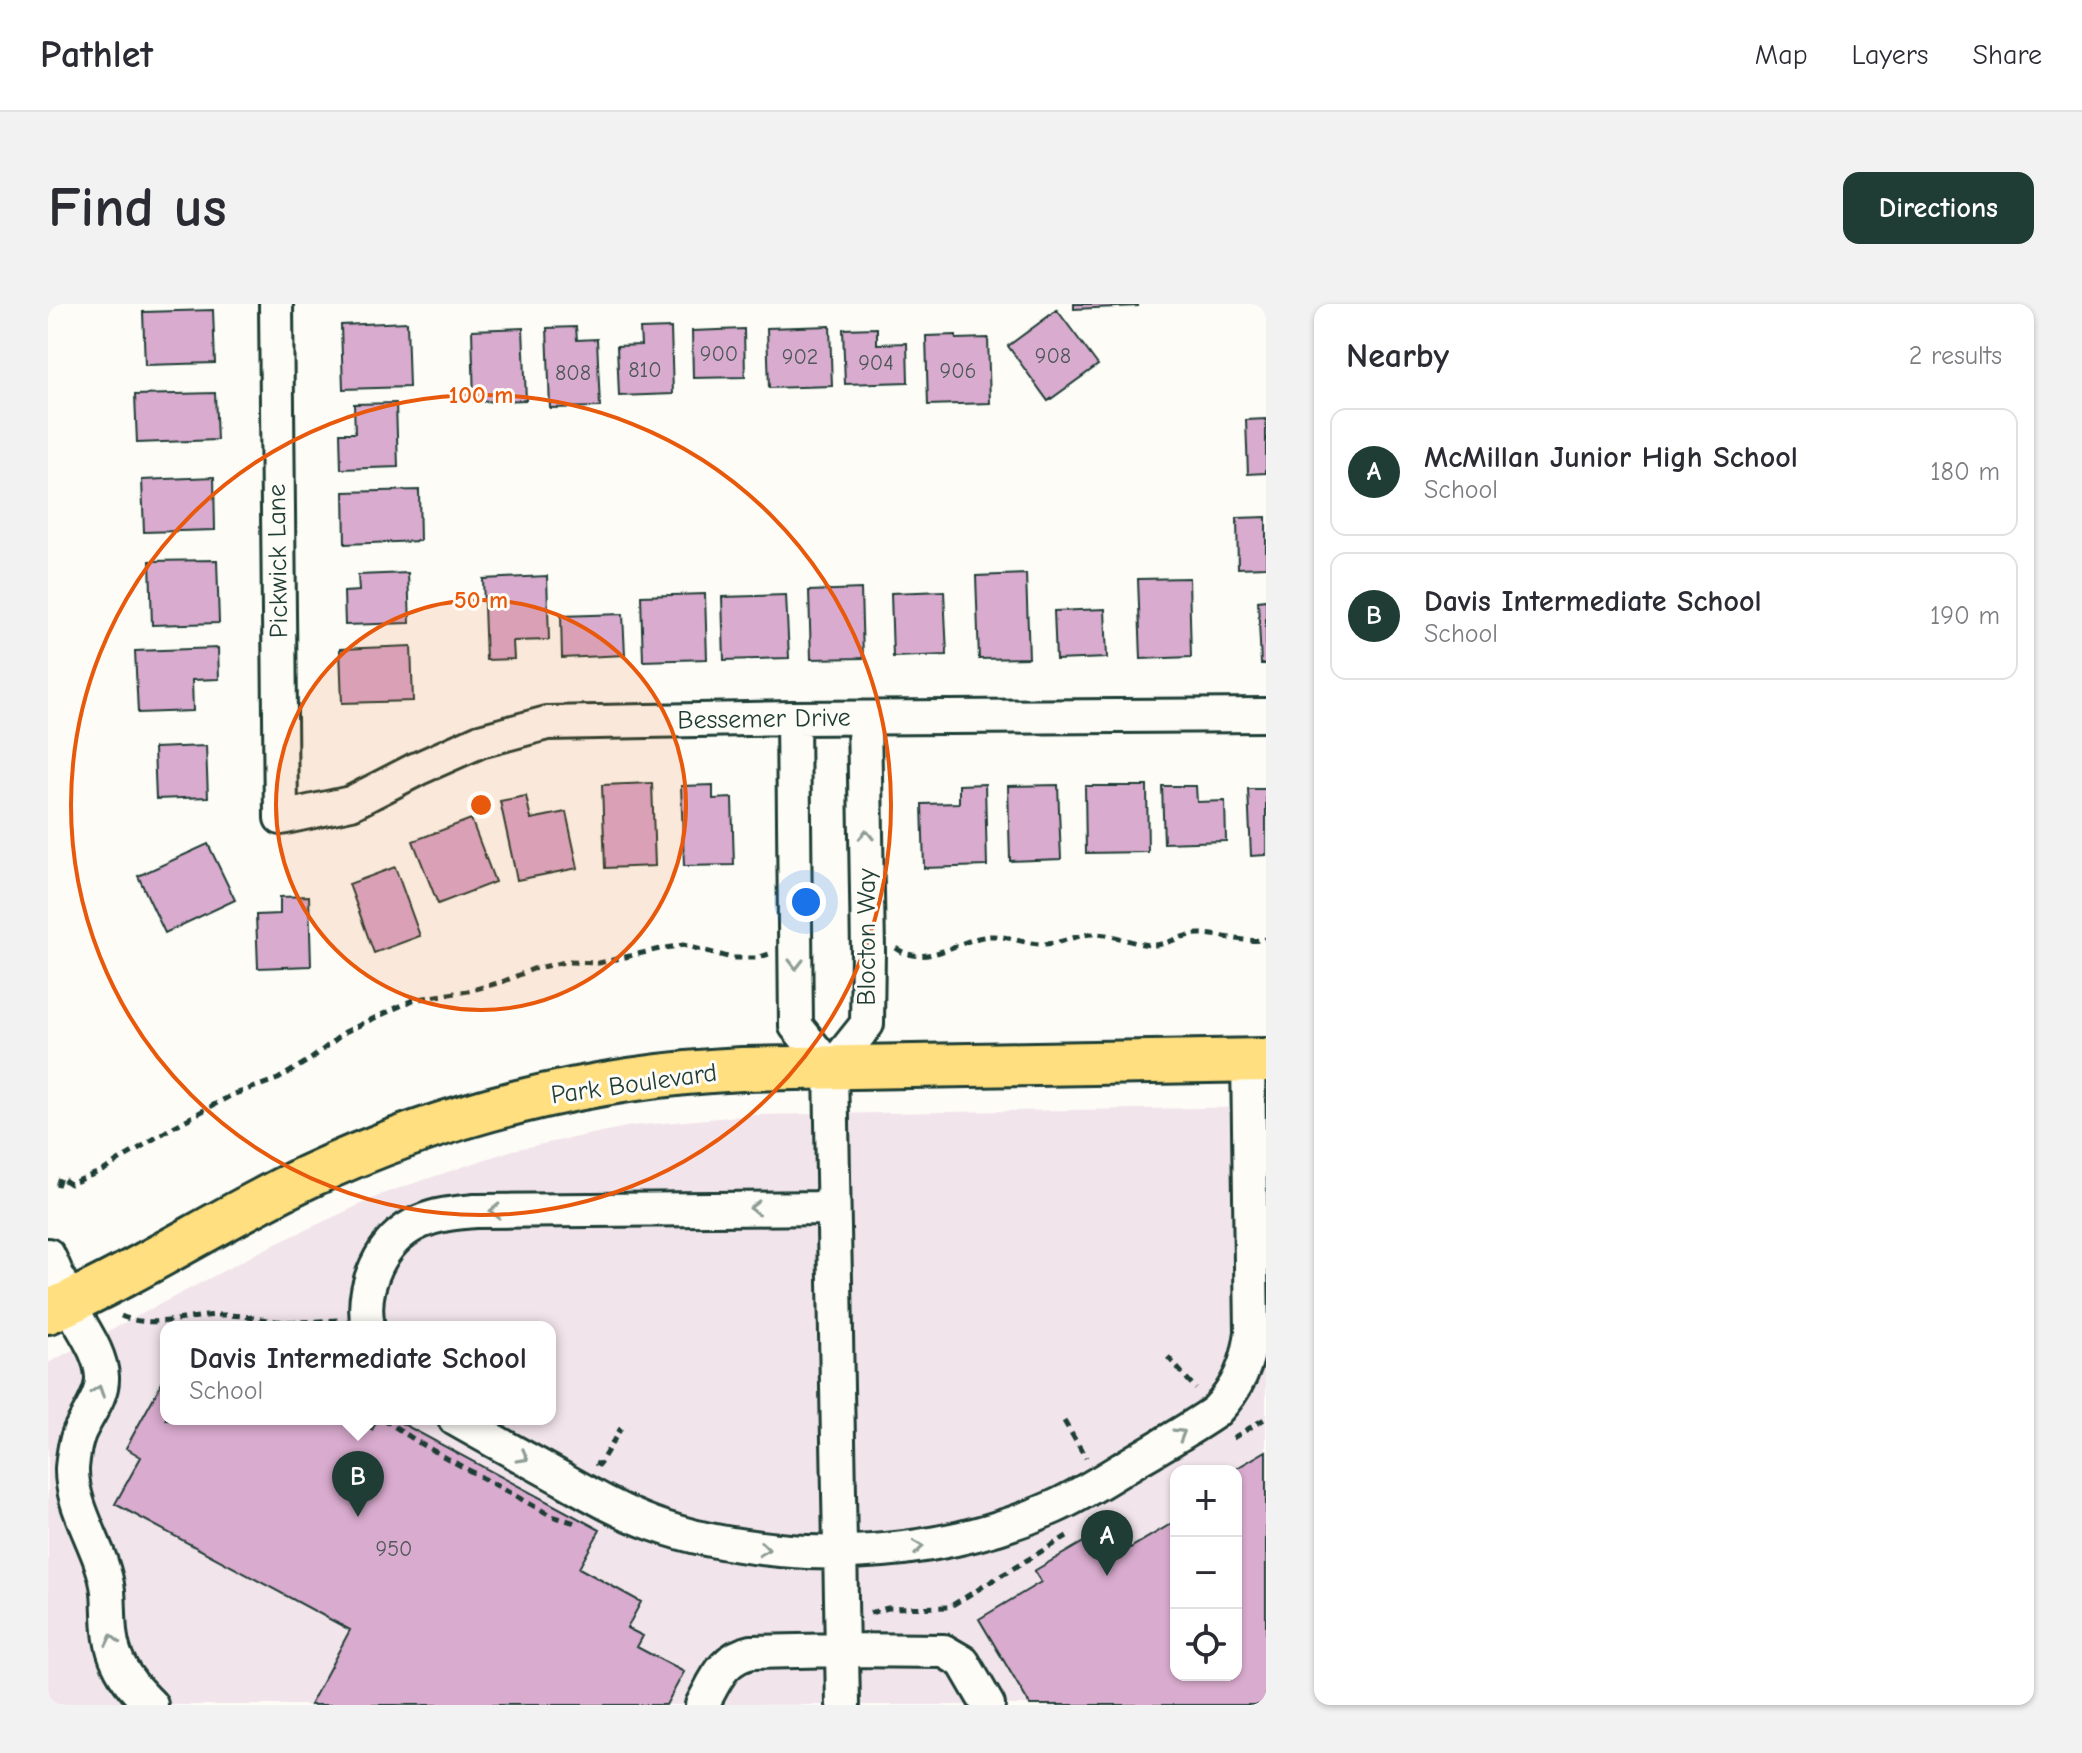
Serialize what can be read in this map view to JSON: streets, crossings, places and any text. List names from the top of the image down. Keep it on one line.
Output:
{"streets":{"main road":["Park Boulevard"],"street":["Pickwick Lane","Bessemer Drive","Blocton Way"]},"crossings":[["Pickwick Lane","Bessemer Drive"],["Bessemer Drive","Blocton Way"],["Blocton Way","Park Boulevard"]],"house_numbers":["900","908","902","904","810","906","808","950"],"page":{"header":"Pathlet","nav":["Map","Layers","Share"],"buttons":"Directions","title":"Find us","heading":["Nearby","2 results"],"list":[{"mark":"A","name":"McMillan Junior High School","note":"School","value":"180 m"},{"mark":"B","name":"Davis Intermediate School","note":"School","value":"190 m"}],"popup":["Davis Intermediate School","School"],"pins":["B","A"],"map_buttons":["+","−"]},"rings":["100 m","50 m"]}
